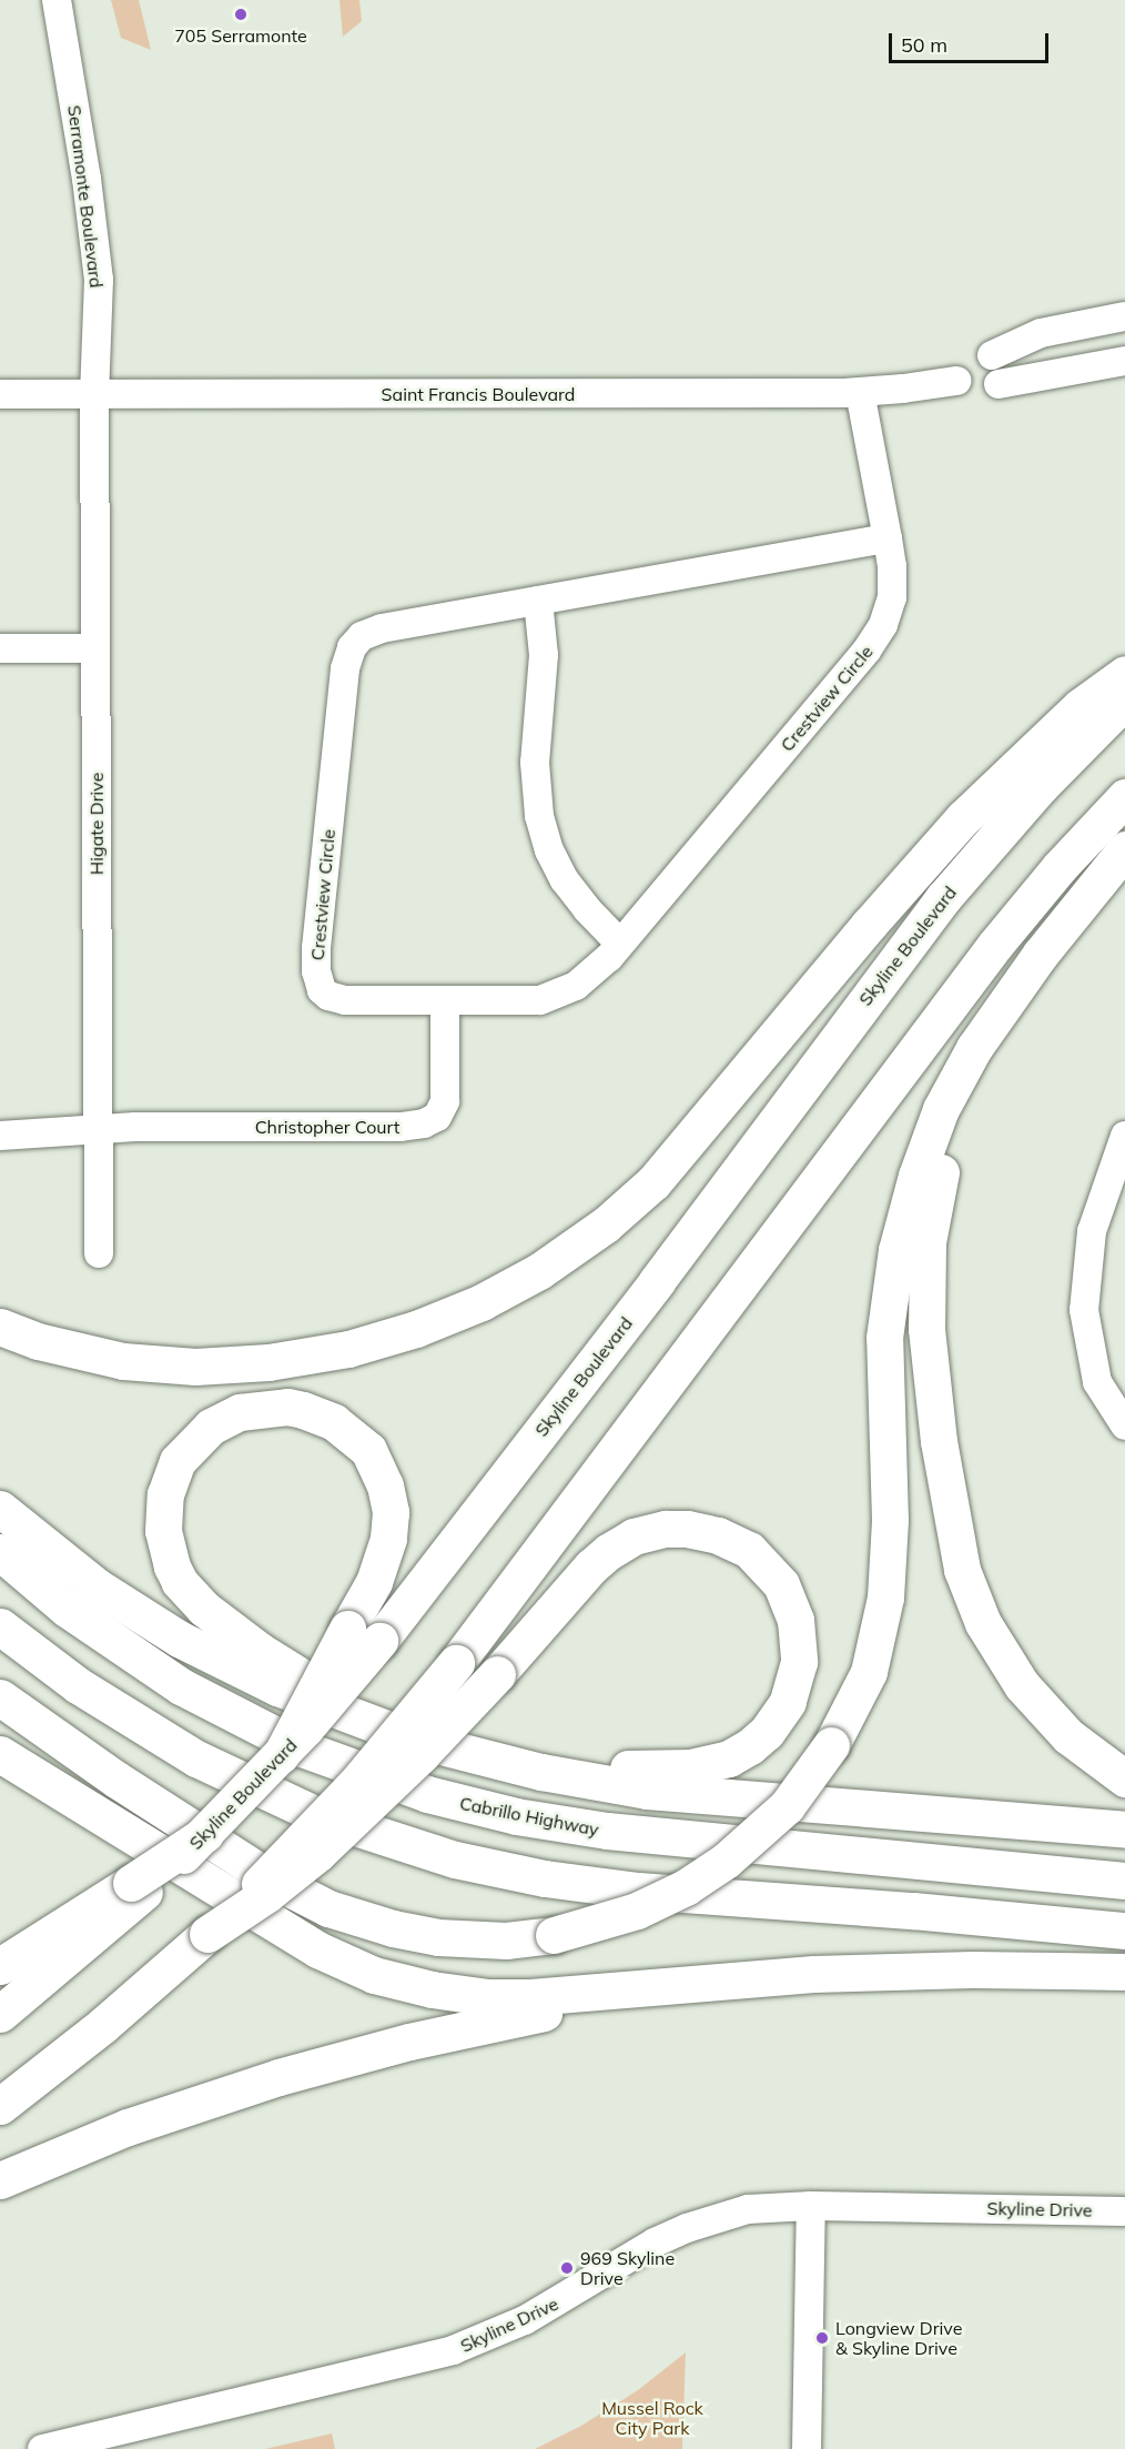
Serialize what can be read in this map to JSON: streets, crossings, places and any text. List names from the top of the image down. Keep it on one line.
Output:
{"streets":{"main road":["Skyline Boulevard","Cabrillo Highway"],"street":["Serramonte Boulevard","Saint Francis Boulevard","Crestview Circle","Higate Drive","Christopher Court","Skyline Drive"]},"crossings":[["Serramonte Boulevard","Saint Francis Boulevard"],["Serramonte Boulevard","Higate Drive"],["Saint Francis Boulevard","Crestview Circle"],["Saint Francis Boulevard","Higate Drive"],["Crestview Circle","Christopher Court"],["Higate Drive","Christopher Court"]],"parks":["Mussel Rock City Park"],"places":["705 Serramonte","969 Skyline Drive","Longview Drive & Skyline Drive"],"scale_bar":"50 m"}
